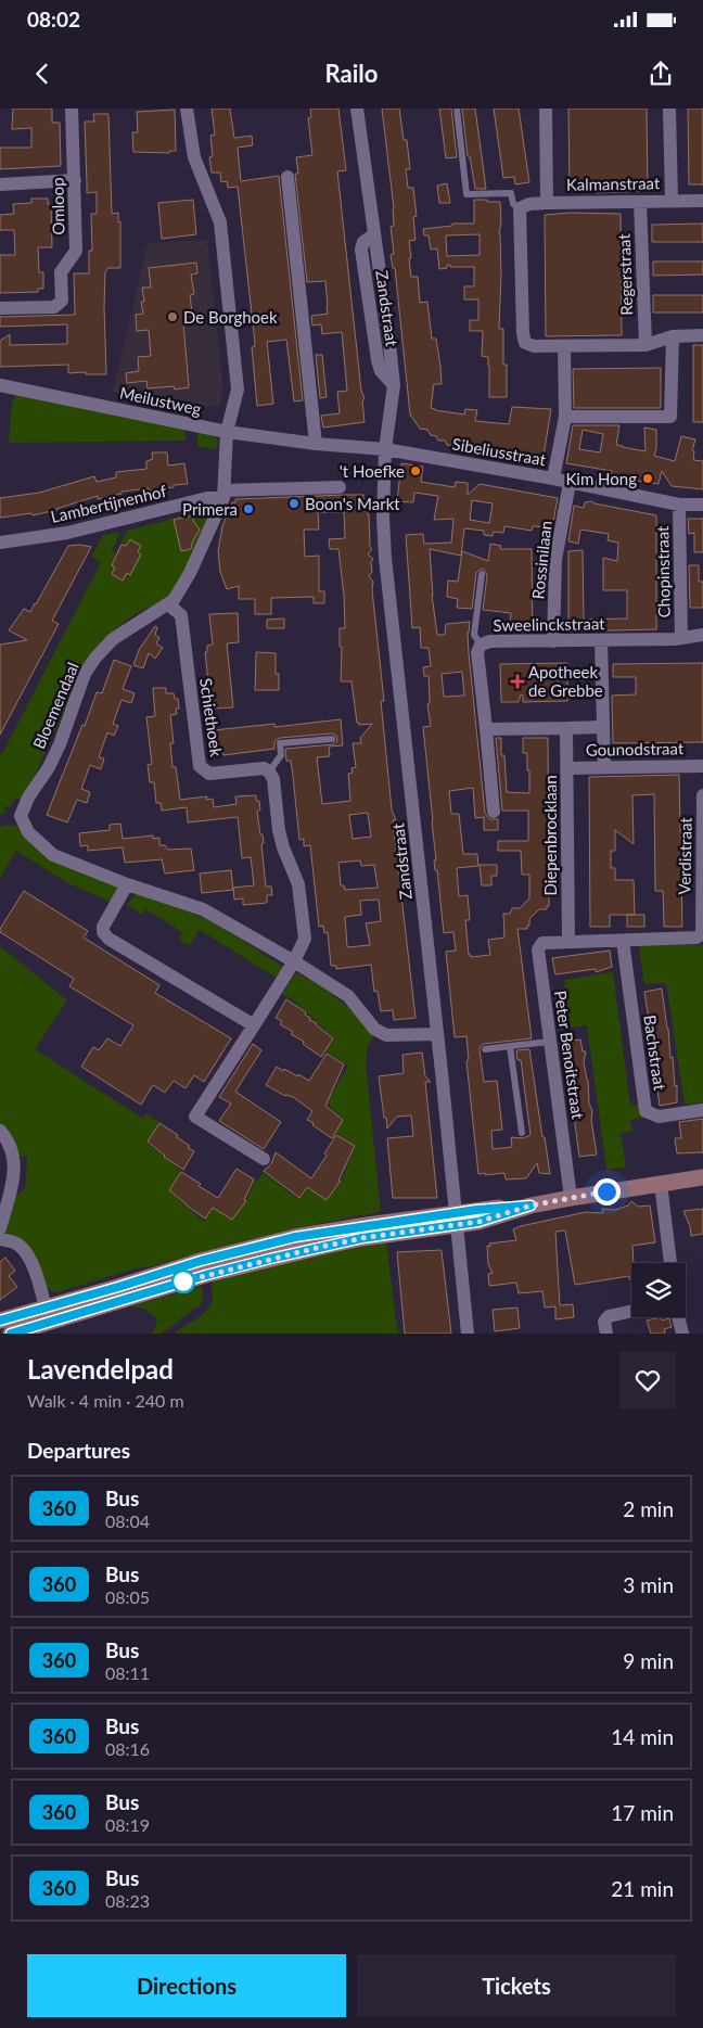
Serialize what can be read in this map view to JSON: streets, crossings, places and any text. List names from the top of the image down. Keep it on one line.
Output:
{"streets":{"street":["Kalmanstraat","Omloop","Regerstraat","Zandstraat","Meilustweg","Sibeliusstraat","Lambertijnenhof","Rossinilaan","Chopinstraat","Sweelinckstraat","Bloemendaal","Schiethoek","Gounodstraat","Diepenbrocklaan","Verdistraat","Bachstraat","Peter Benoitstraat"]},"crossings":[["Kalmanstraat","Regerstraat"],["Zandstraat","Meilustweg"],["Zandstraat","Sibeliusstraat"],["Zandstraat","Bloemendaal"],["Meilustweg","Sibeliusstraat"],["Meilustweg","Bloemendaal"],["Sibeliusstraat","Rossinilaan"],["Sibeliusstraat","Chopinstraat"],["Lambertijnenhof","Bloemendaal"],["Rossinilaan","Sweelinckstraat"],["Chopinstraat","Sweelinckstraat"],["Bloemendaal","Schiethoek"],["Gounodstraat","Diepenbrocklaan"],["Diepenbrocklaan","Peter Benoitstraat"]],"places":{"other":["De Borghoek","'t Hoefke","Kim Hong","Boon's Markt","Primera"],"health":["Apotheek de Grebbe"]},"lines":["bus line 360"],"page":{"status":"08:02","header":"Railo","heading":[["Lavendelpad","Walk · 4 min · 240 m"],"Departures"],"list":[{"mark":"360","name":"Bus","note":"08:04","value":"2 min"},{"mark":"360","name":"Bus","note":"08:05","value":"3 min"},{"mark":"360","name":"Bus","note":"08:11","value":"9 min"},{"mark":"360","name":"Bus","note":"08:16","value":"14 min"},{"mark":"360","name":"Bus","note":"08:19","value":"17 min"},{"mark":"360","name":"Bus","note":"08:23","value":"21 min"}],"buttons":["Directions","Tickets"]}}
